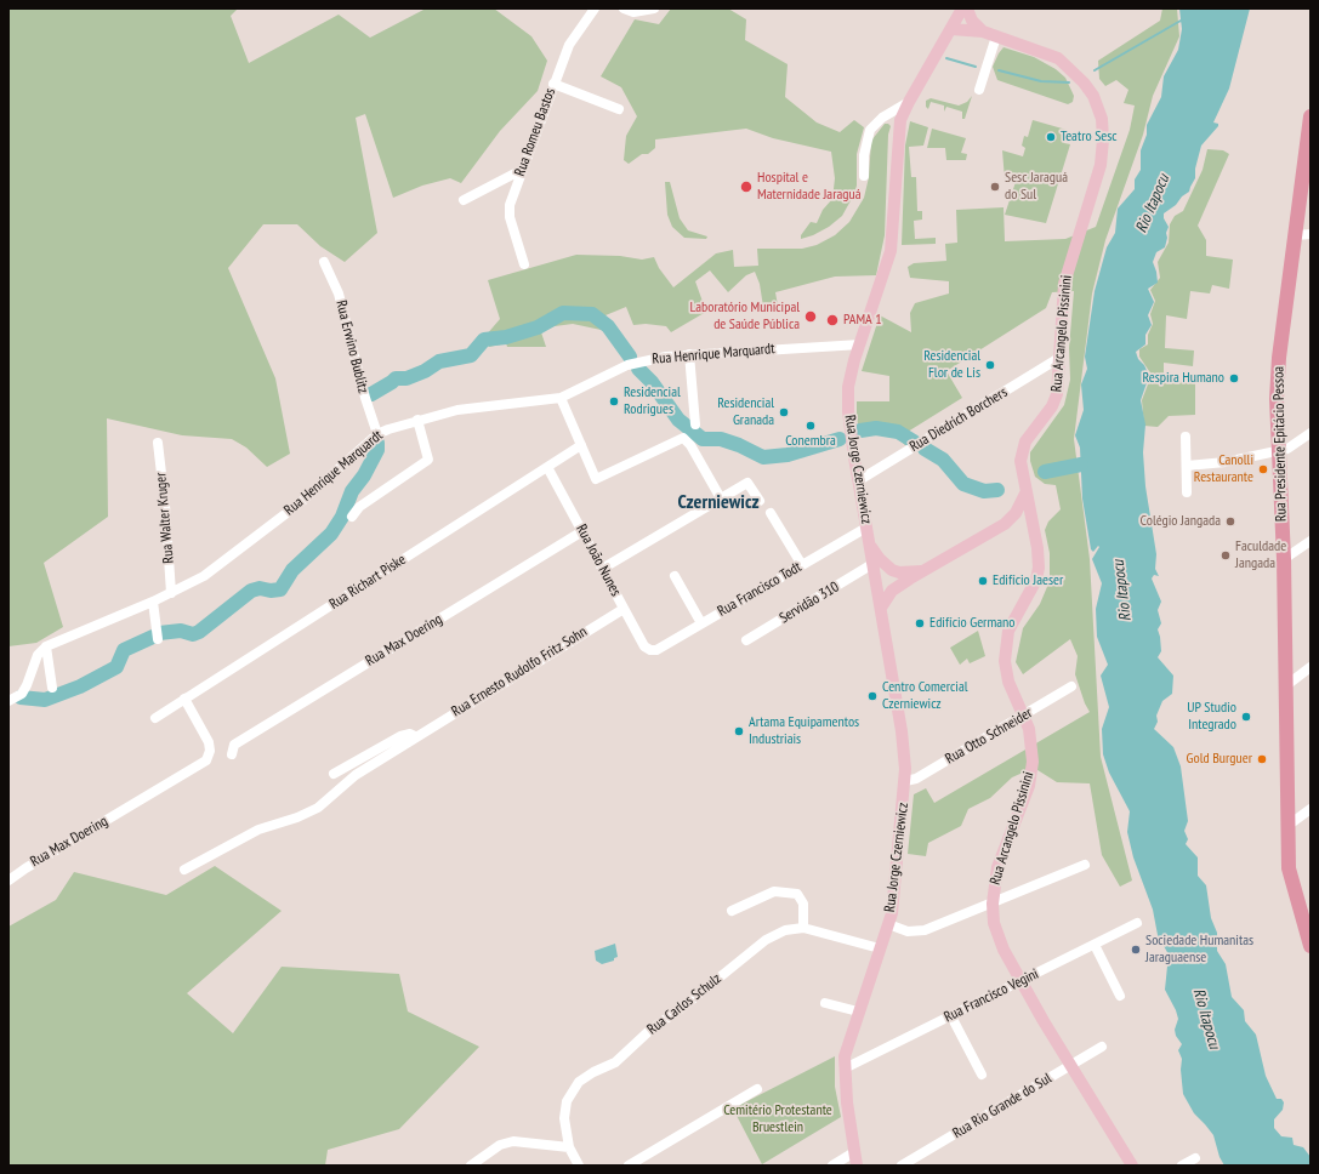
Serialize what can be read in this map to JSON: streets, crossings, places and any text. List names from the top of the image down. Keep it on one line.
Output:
{"streets":{"highway":["Rua Presidente Epitácio Pessoa"],"main road":["Rua Arcangelo Pissinini","Rua Jorge Czerniewicz"],"street":["Rua Romeu Bastos","Rua Erwino Bublitz","Rua Henrique Marquardt","Rua Diedrich Borchers","Rua Walter Kruger","Rua João Nunes","Rua Richart Piske","Rua Francisco Todt","Servidão 310","Rua Max Doering","Rua Ernesto Rudolfo Fritz Sohn","Rua Otto Schneider","Rua Francisco Vegini","Rua Carlos Schulz","Rua Rio Grande do Sul"]},"crossings":[["Rua Arcangelo Pissinini","Rua Diedrich Borchers"],["Rua Arcangelo Pissinini","Rua Jorge Czerniewicz"],["Rua Arcangelo Pissinini","Rua Otto Schneider"],["Rua Arcangelo Pissinini","Rua Francisco Vegini"],["Rua Arcangelo Pissinini","Rua Rio Grande do Sul"],["Rua Erwino Bublitz","Rua Henrique Marquardt"],["Rua Henrique Marquardt","Rua Jorge Czerniewicz"],["Rua Henrique Marquardt","Rua Walter Kruger"],["Rua Diedrich Borchers","Rua Jorge Czerniewicz"],["Rua Jorge Czerniewicz","Rua Francisco Todt"],["Rua Jorge Czerniewicz","Servidão 310"],["Rua Jorge Czerniewicz","Rua Otto Schneider"],["Rua Jorge Czerniewicz","Rua Francisco Vegini"],["Rua Jorge Czerniewicz","Rua Carlos Schulz"],["Rua João Nunes","Rua Richart Piske"],["Rua João Nunes","Rua Francisco Todt"],["Rua João Nunes","Rua Max Doering"],["Rua João Nunes","Rua Ernesto Rudolfo Fritz Sohn"],["Rua Richart Piske","Rua Max Doering"]],"districts":["Czerniewicz"],"water":["Rio Itapocu"],"parks":["Cemitério Protestante Bruestlein"],"places":["Teatro Sesc","Hospital e Maternidade Jaraguá","Sesc Jaraguá do Sul","Laboratório Municipal de Saúde Pública","PAMA 1","Residencial Flor de Lis","Respira Humano","Residencial Rodrigues","Residencial Granada","Conembra","Canolli Restaurante","Colégio Jangada","Faculdade Jangada","Edifício Jaeser","Edifício Germano","Centro Comercial Czerniewicz","UP Studio Integrado","Artama Equipamentos Industriais","Gold Burguer","Sociedade Humanitas Jaraguaense"]}
